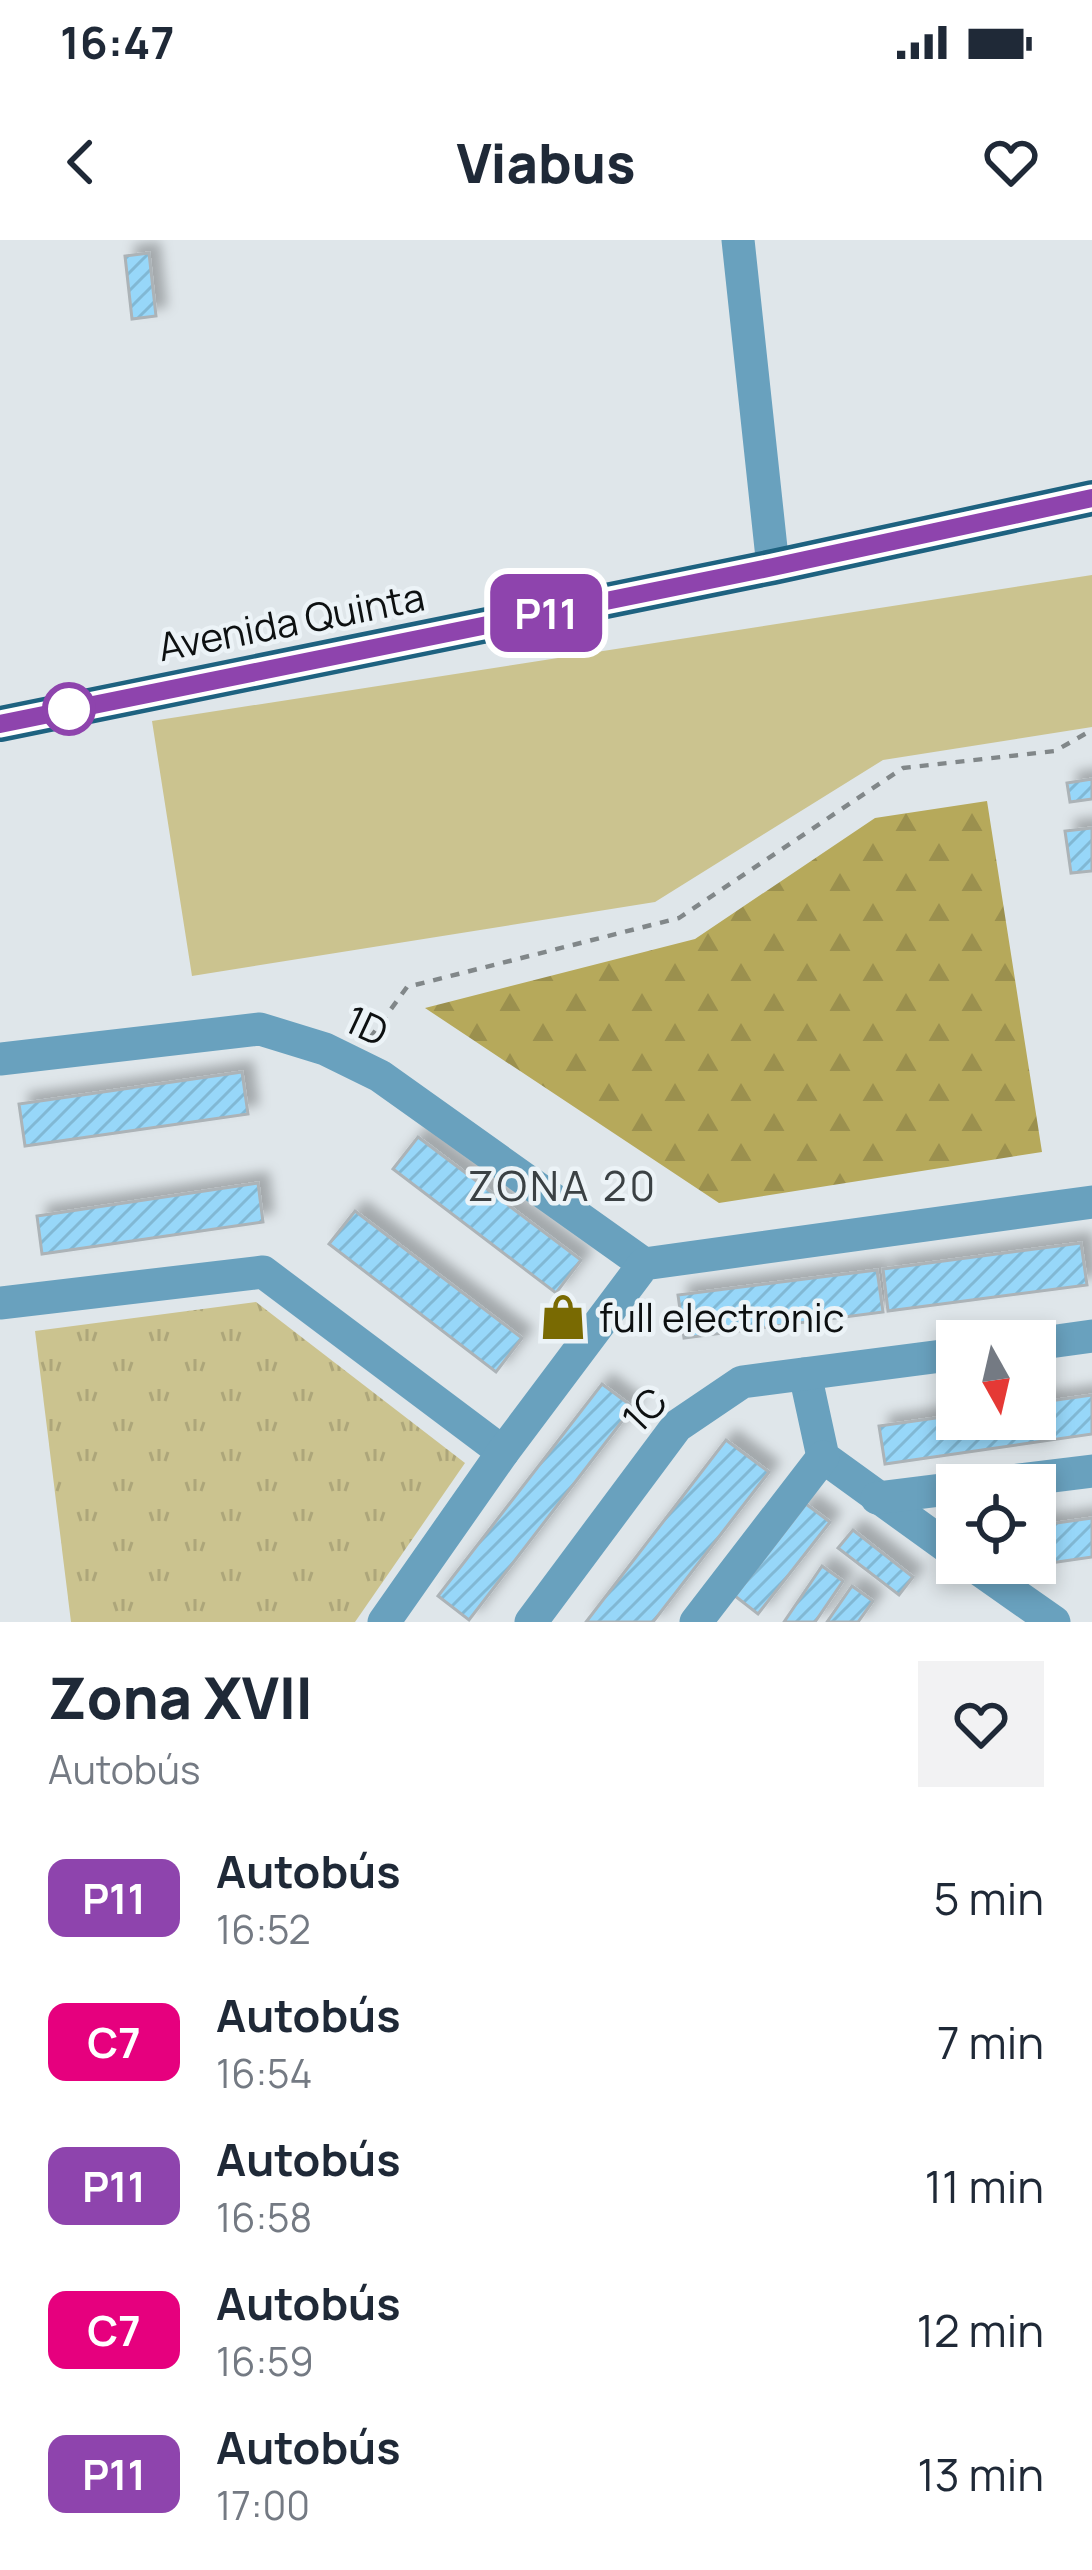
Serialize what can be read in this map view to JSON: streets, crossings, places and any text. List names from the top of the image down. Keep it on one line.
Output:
{"streets":{"main road":["Avenida Quinta"],"street":["1D","1C"]},"districts":["ZONA 20"],"places":{"shop":["full electronic"]},"lines":["bus line P11"],"north":"bottom","page":{"status":"16:47","header":"Viabus","on_map":"P11","heading":["Zona XVII","Autobús"],"list":[{"mark":"P11","name":"Autobús","note":"16:52","value":"5 min"},{"mark":"C7","name":"Autobús","note":"16:54","value":"7 min"},{"mark":"P11","name":"Autobús","note":"16:58","value":"11 min"},{"mark":"C7","name":"Autobús","note":"16:59","value":"12 min"},{"mark":"P11","name":"Autobús","note":"17:00","value":"13 min"}]}}
